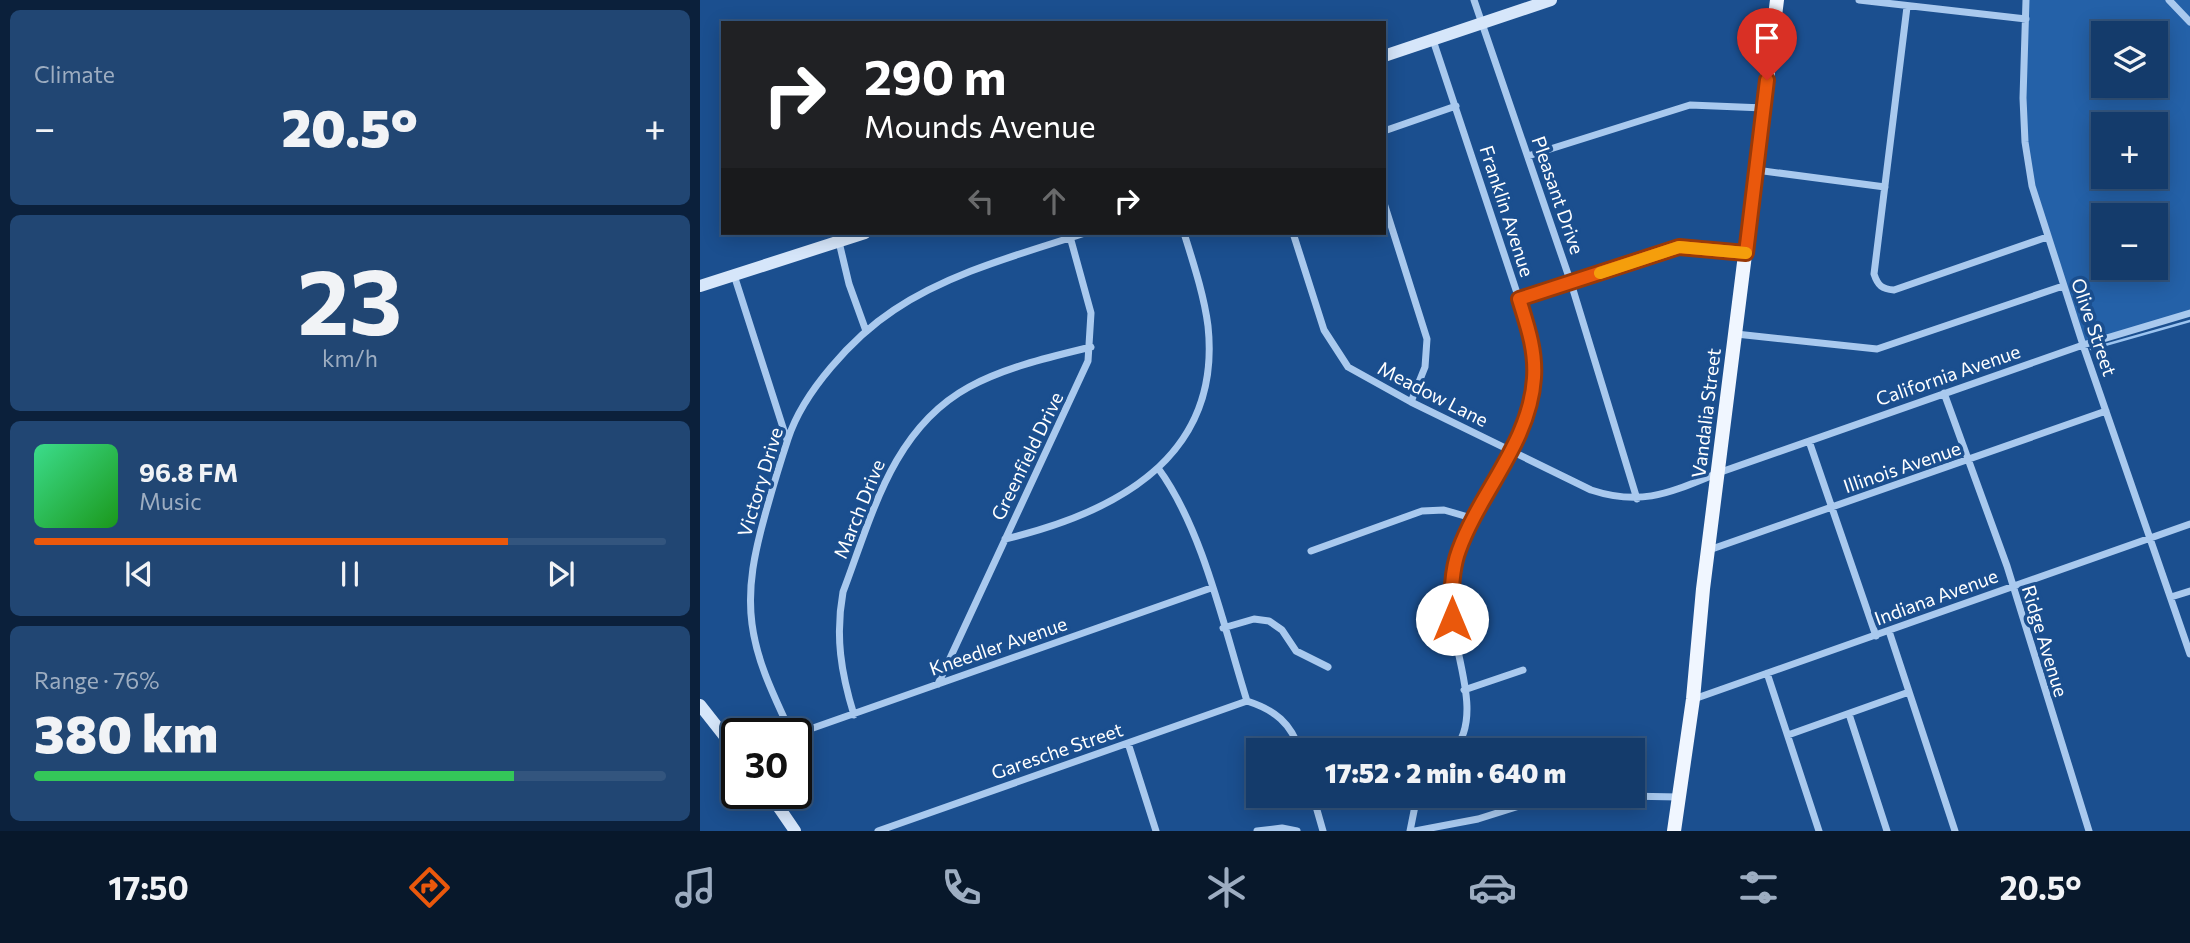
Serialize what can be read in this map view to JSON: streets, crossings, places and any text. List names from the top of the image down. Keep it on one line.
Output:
{"streets":{"main road":["Vandalia Street"],"street":["Pleasant Drive","Franklin Avenue","Olive Street","California Avenue","Meadow Lane","Greenfield Drive","Illinois Avenue","Victory Drive","March Drive","Indiana Avenue","Ridge Avenue","Kneedler Avenue","Garesche Street"]},"crossings":[["Pleasant Drive","Meadow Lane"],["Franklin Avenue","Meadow Lane"],["Olive Street","California Avenue"],["Olive Street","Illinois Avenue"],["Olive Street","Indiana Avenue"],["California Avenue","Meadow Lane"],["California Avenue","Vandalia Street"],["California Avenue","Ridge Avenue"],["Meadow Lane","Vandalia Street"],["Vandalia Street","Illinois Avenue"],["Vandalia Street","Indiana Avenue"],["Greenfield Drive","Victory Drive"],["Greenfield Drive","March Drive"],["Greenfield Drive","Kneedler Avenue"],["Illinois Avenue","Ridge Avenue"],["March Drive","Kneedler Avenue"],["Indiana Avenue","Ridge Avenue"]],"page":{"tile":["Climate",["23","km/h"],["Range · 76%","380 km"]],"map_buttons":["+","−"],"turn":["290 m","Mounds Avenue"],"heat":["−","20.5°","+"],"song":["96.8 FM","Music"],"limit":"30","trip":"17:52 · 2 min · 640 m","tabs":["17:50","20.5°"]}}
